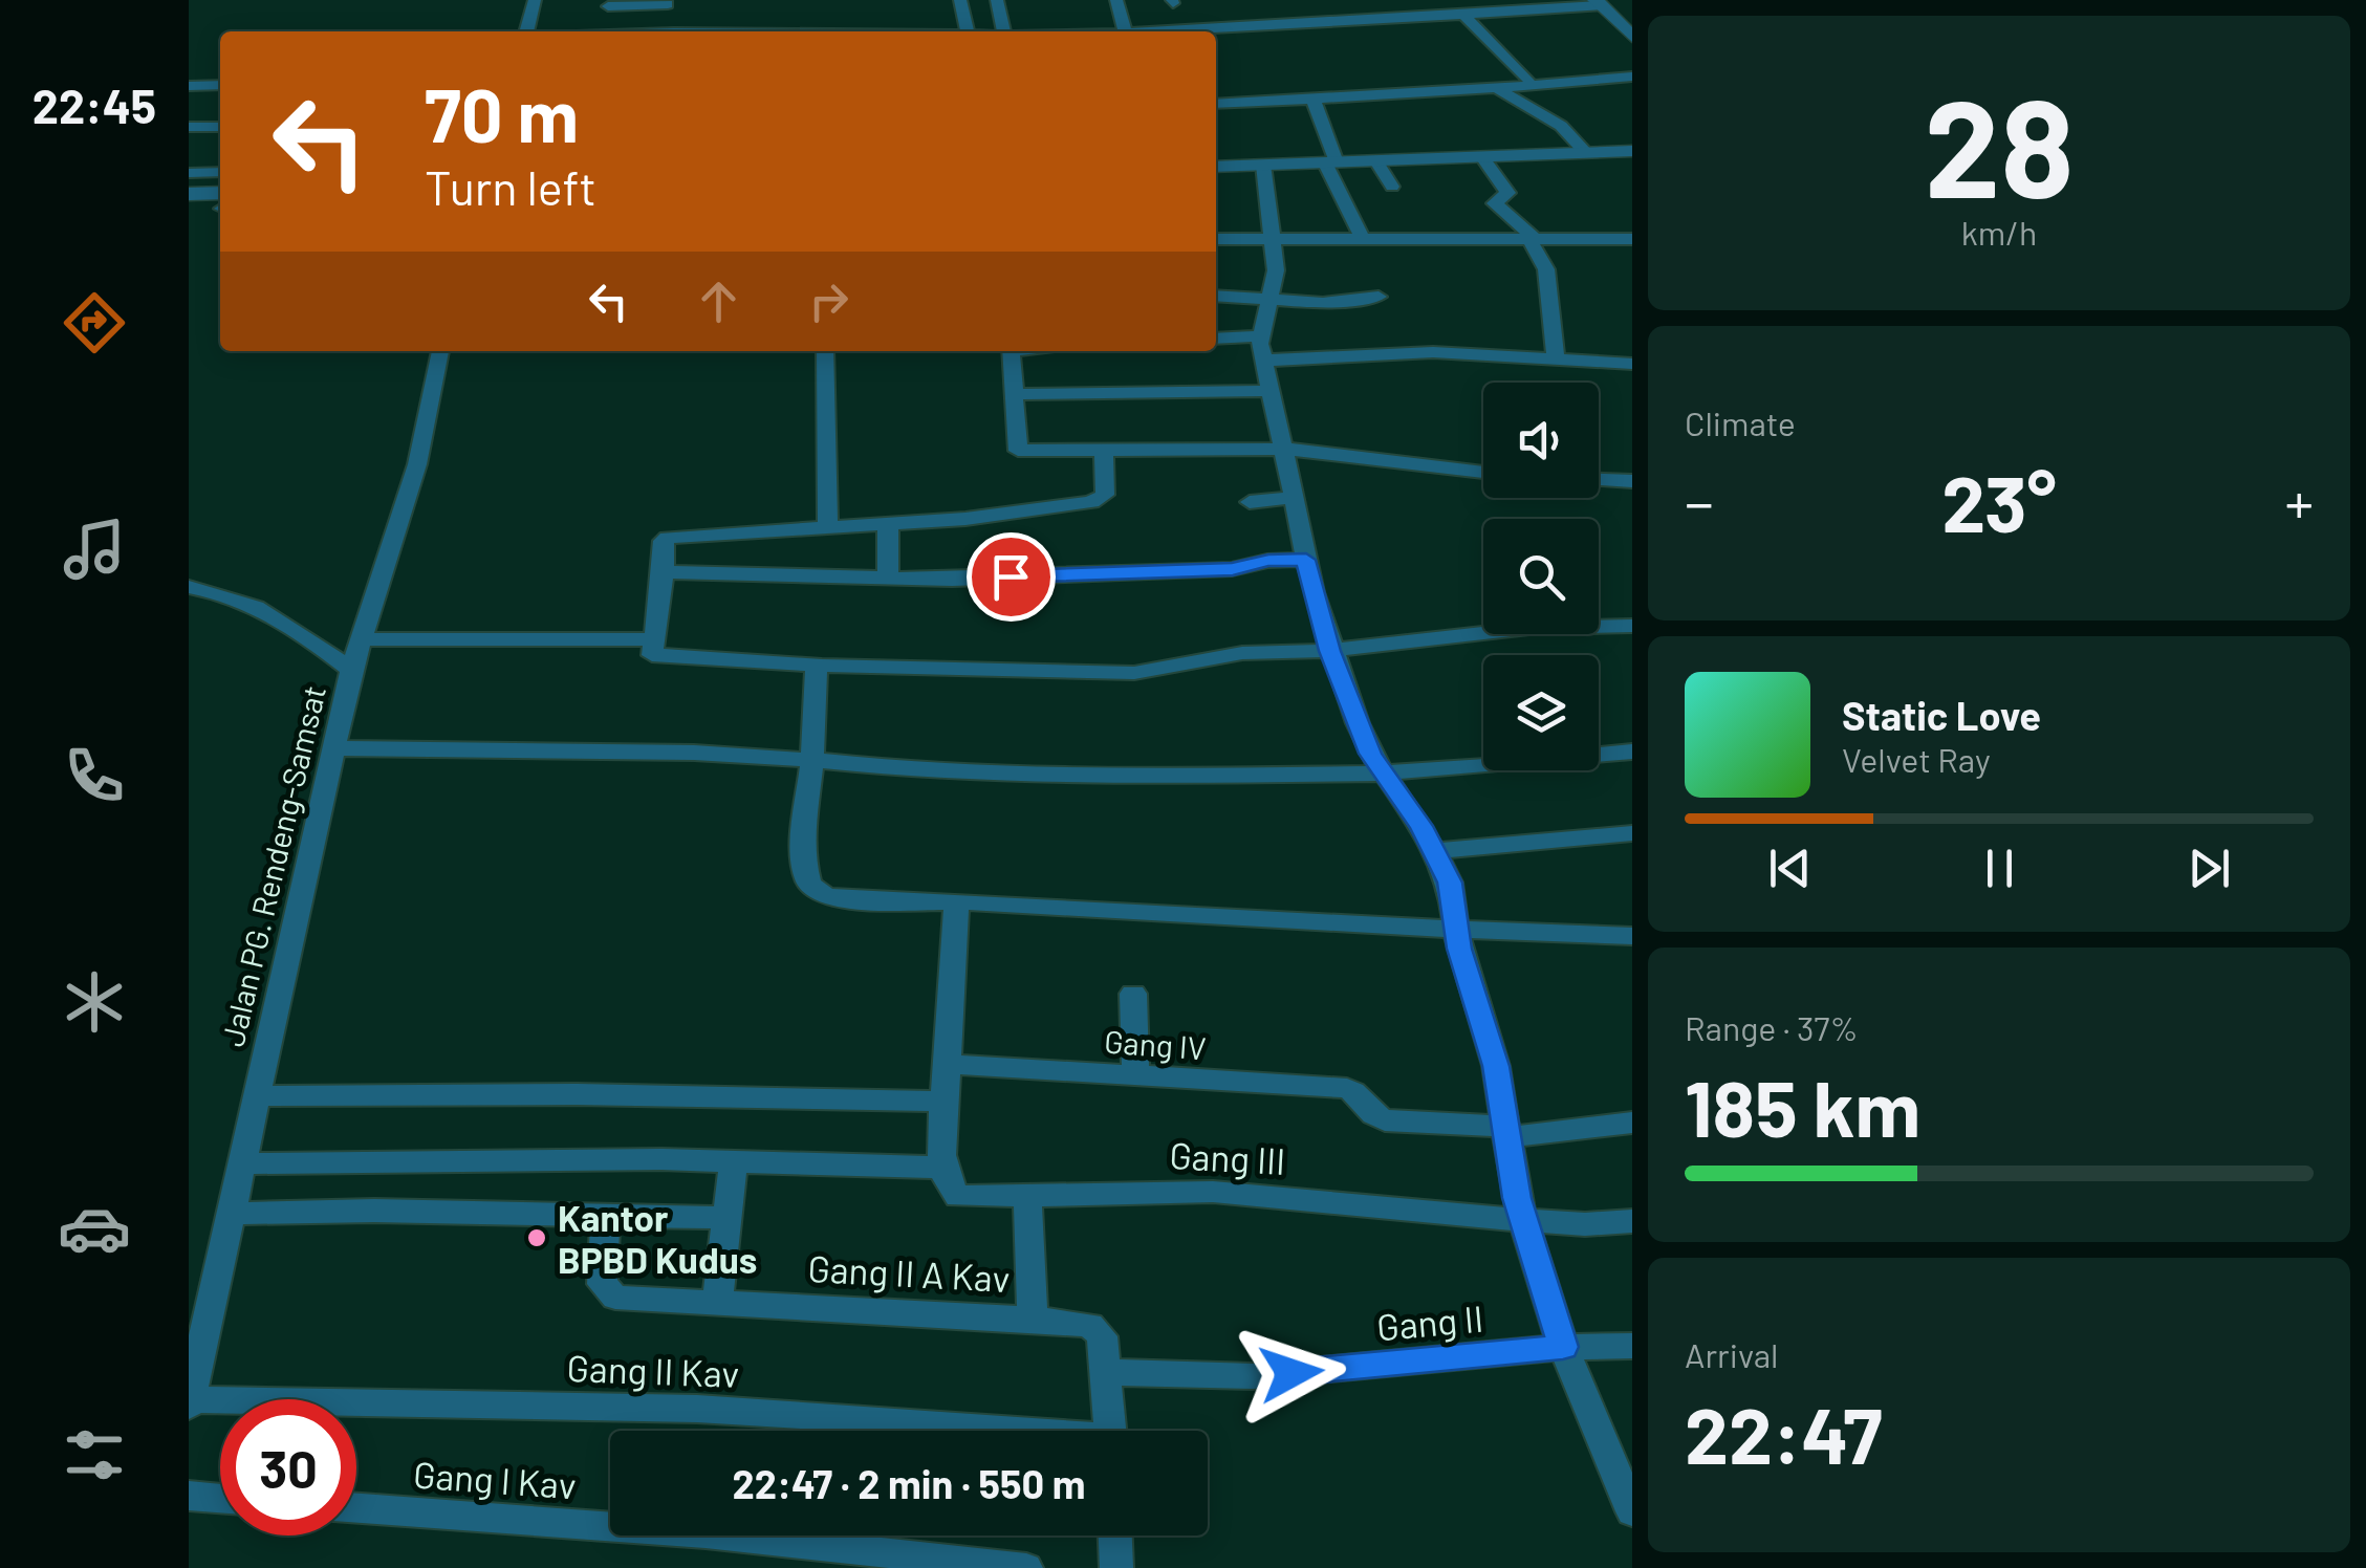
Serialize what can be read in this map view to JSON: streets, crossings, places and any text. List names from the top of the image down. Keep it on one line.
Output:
{"streets":{"street":["Jalan PG. Rendeng-Samsat","Gang IV","Gang III","Gang II A Kav","Gang II","Gang II Kav","Gang I Kav"]},"crossings":[["Jalan PG. Rendeng-Samsat","Gang II Kav"],["Gang II A Kav","Gang II"]],"places":["Kantor BPBD Kudus"],"page":{"tabs":"22:45","tile":[["28","km/h"],"Climate",["Range · 37%","185 km"],["Arrival","22:47"]],"turn":["70 m","Turn left"],"heat":["−","23°","+"],"song":["Static Love","Velvet Ray"],"limit":"30","trip":"22:47 · 2 min · 550 m"}}
